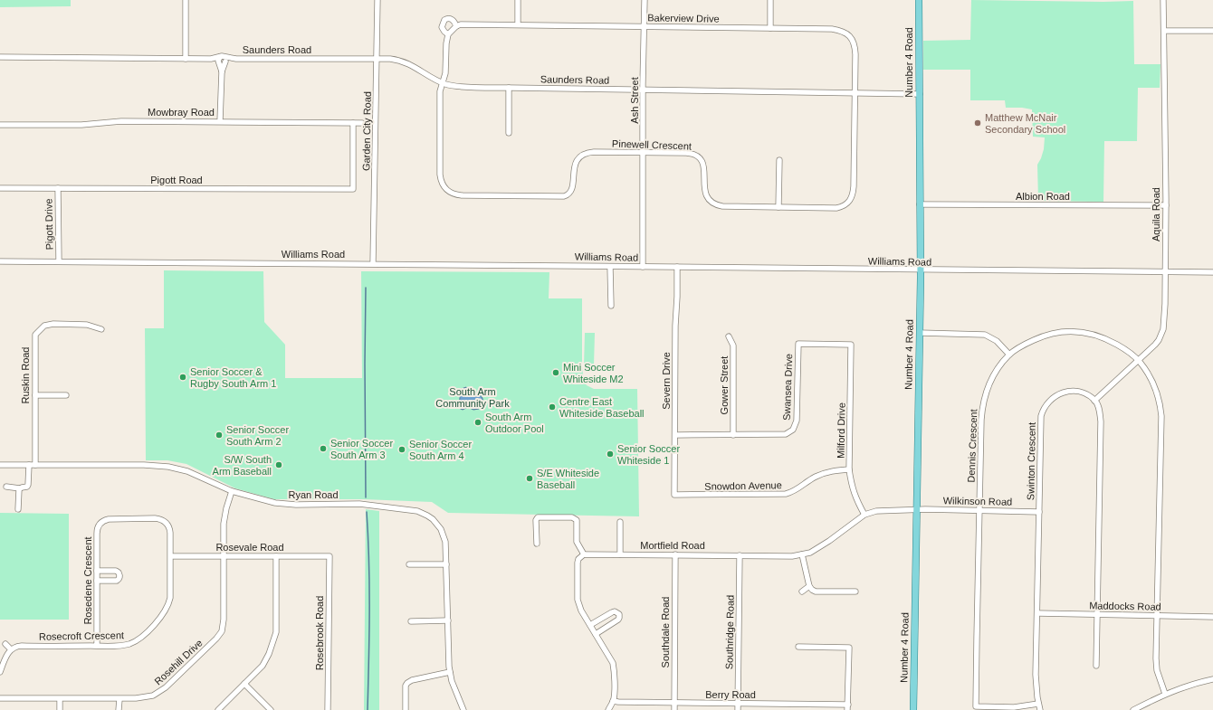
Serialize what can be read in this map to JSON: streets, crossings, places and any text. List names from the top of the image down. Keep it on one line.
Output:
{"streets":{"main road":["Number 4 Road"],"street":["Bakerview Drive","Saunders Road","Ash Street","Mowbray Road","Garden City Road","Pinewell Crescent","Pigott Road","Albion Road","Aquila Road","Pigott Drive","Williams Road","Ruskin Road","Severn Drive","Gower Street","Swansea Drive","Milford Drive","Dennis Crescent","Swinton Crescent","Snowdon Avenue","Ryan Road","Wilkinson Road","Mortfield Road","Rosevale Road","Rosedene Crescent","Maddocks Road","Southdale Road","Southridge Road","Rosebrook Road","Rosecroft Crescent","Rosehill Drive","Berry Road"]},"crossings":[["Bakerview Drive","Saunders Road"],["Bakerview Drive","Ash Street"],["Bakerview Drive","Pinewell Crescent"],["Saunders Road","Number 4 Road"],["Saunders Road","Ash Street"],["Saunders Road","Garden City Road"],["Saunders Road","Pinewell Crescent"],["Number 4 Road","Albion Road"],["Number 4 Road","Williams Road"],["Number 4 Road","Wilkinson Road"],["Number 4 Road","Mortfield Road"],["Ash Street","Pinewell Crescent"],["Ash Street","Williams Road"],["Mowbray Road","Garden City Road"],["Garden City Road","Pigott Road"],["Garden City Road","Williams Road"],["Pigott Road","Pigott Drive"],["Albion Road","Aquila Road"],["Aquila Road","Williams Road"],["Aquila Road","Dennis Crescent"],["Aquila Road","Swinton Crescent"],["Pigott Drive","Williams Road"],["Williams Road","Severn Drive"],["Ruskin Road","Ryan Road"],["Severn Drive","Swansea Drive"],["Severn Drive","Snowdon Avenue"],["Gower Street","Swansea Drive"],["Swansea Drive","Milford Drive"],["Milford Drive","Snowdon Avenue"],["Milford Drive","Mortfield Road"],["Dennis Crescent","Swinton Crescent"],["Dennis Crescent","Wilkinson Road"],["Dennis Crescent","Maddocks Road"],["Swinton Crescent","Wilkinson Road"],["Swinton Crescent","Maddocks Road"],["Ryan Road","Rosehill Drive"],["Wilkinson Road","Mortfield Road"],["Mortfield Road","Southdale Road"],["Mortfield Road","Southridge Road"],["Rosevale Road","Rosebrook Road"],["Rosevale Road","Rosecroft Crescent"],["Rosevale Road","Rosehill Drive"],["Rosedene Crescent","Rosecroft Crescent"],["Southdale Road","Berry Road"],["Southridge Road","Berry Road"]],"parks":["South Arm Community Park"],"places":["Matthew McNair Secondary School","Mini Soccer Whiteside M2","Senior Soccer & Rugby South Arm 1","Centre East Whiteside Baseball","South Arm Outdoor Pool","Senior Soccer South Arm 2","Senior Soccer South Arm 3","Senior Soccer South Arm 4","Senior Soccer Whiteside 1","S/W South Arm Baseball","S/E Whiteside Baseball"]}
